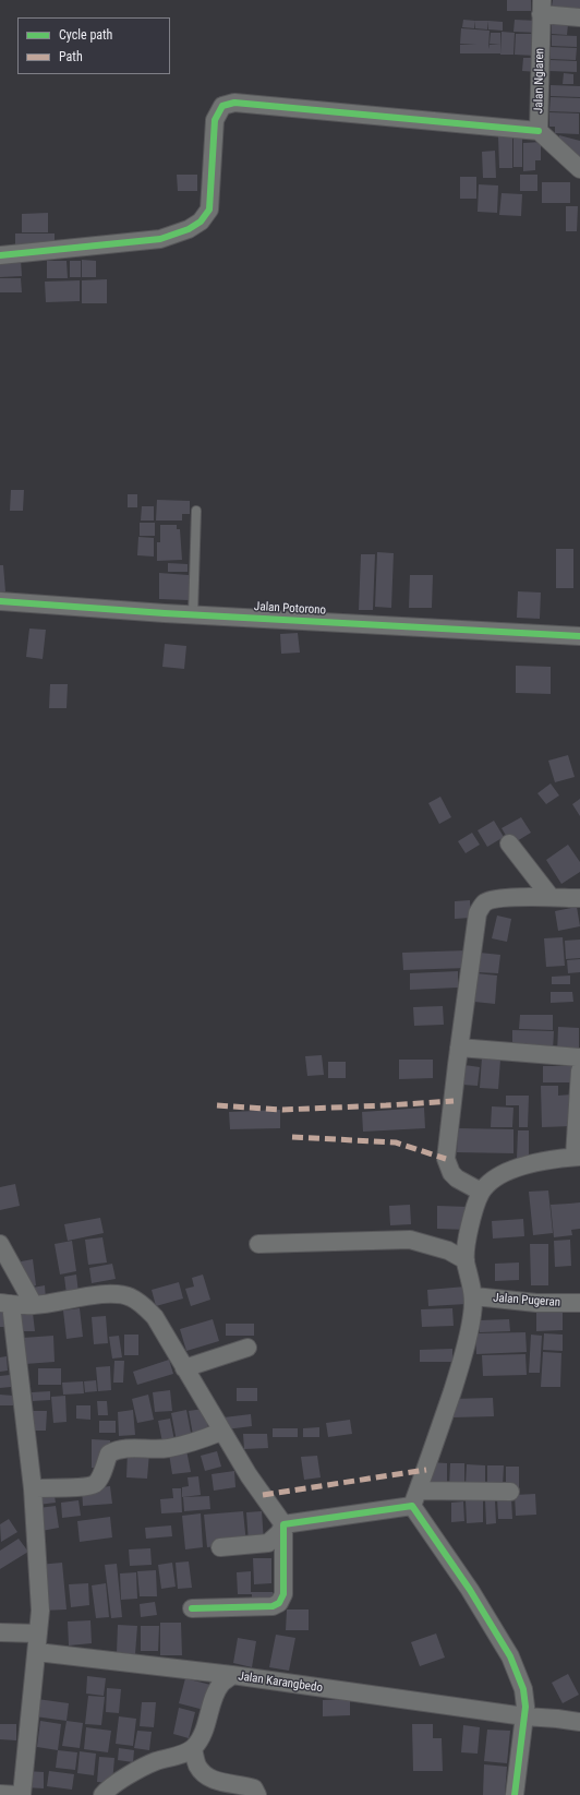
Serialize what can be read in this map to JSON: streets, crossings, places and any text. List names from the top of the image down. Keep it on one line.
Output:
{"streets":{"street":["Jalan Nglaren","Jalan Potorono","Jalan Pugeran","Jalan Karangbedo"]},"legend":["Cycle path","Path"]}
